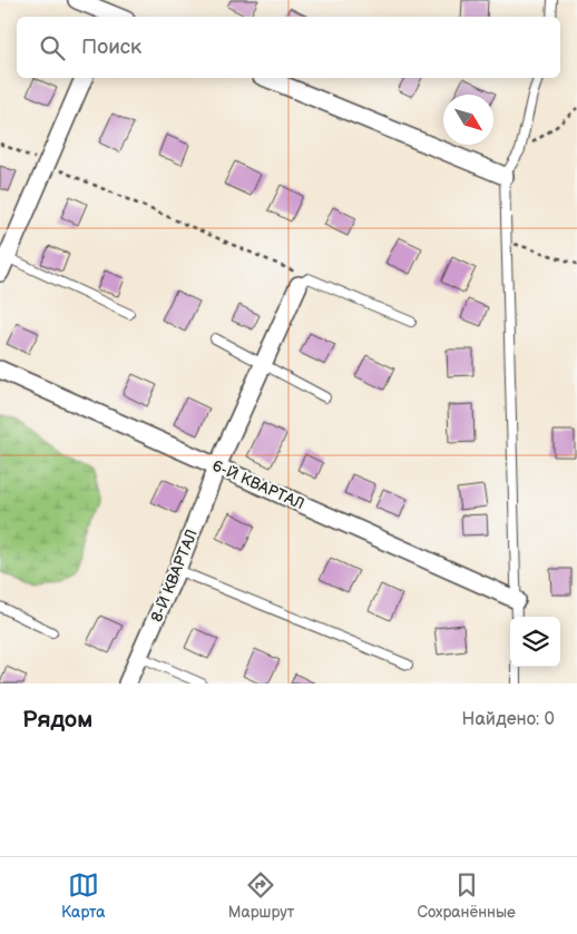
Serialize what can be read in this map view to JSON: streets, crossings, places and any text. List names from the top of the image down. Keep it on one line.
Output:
{"streets":{"street":["6-Й КВАРТАЛ","8-Й КВАРТАЛ"]},"crossings":[["6-Й КВАРТАЛ","8-Й КВАРТАЛ"]],"north":"bottom right","page":{"search":"Поиск","heading":["Рядом","Найдено: 0"],"nav":["Карта","Маршрут","Сохранённые"]}}
